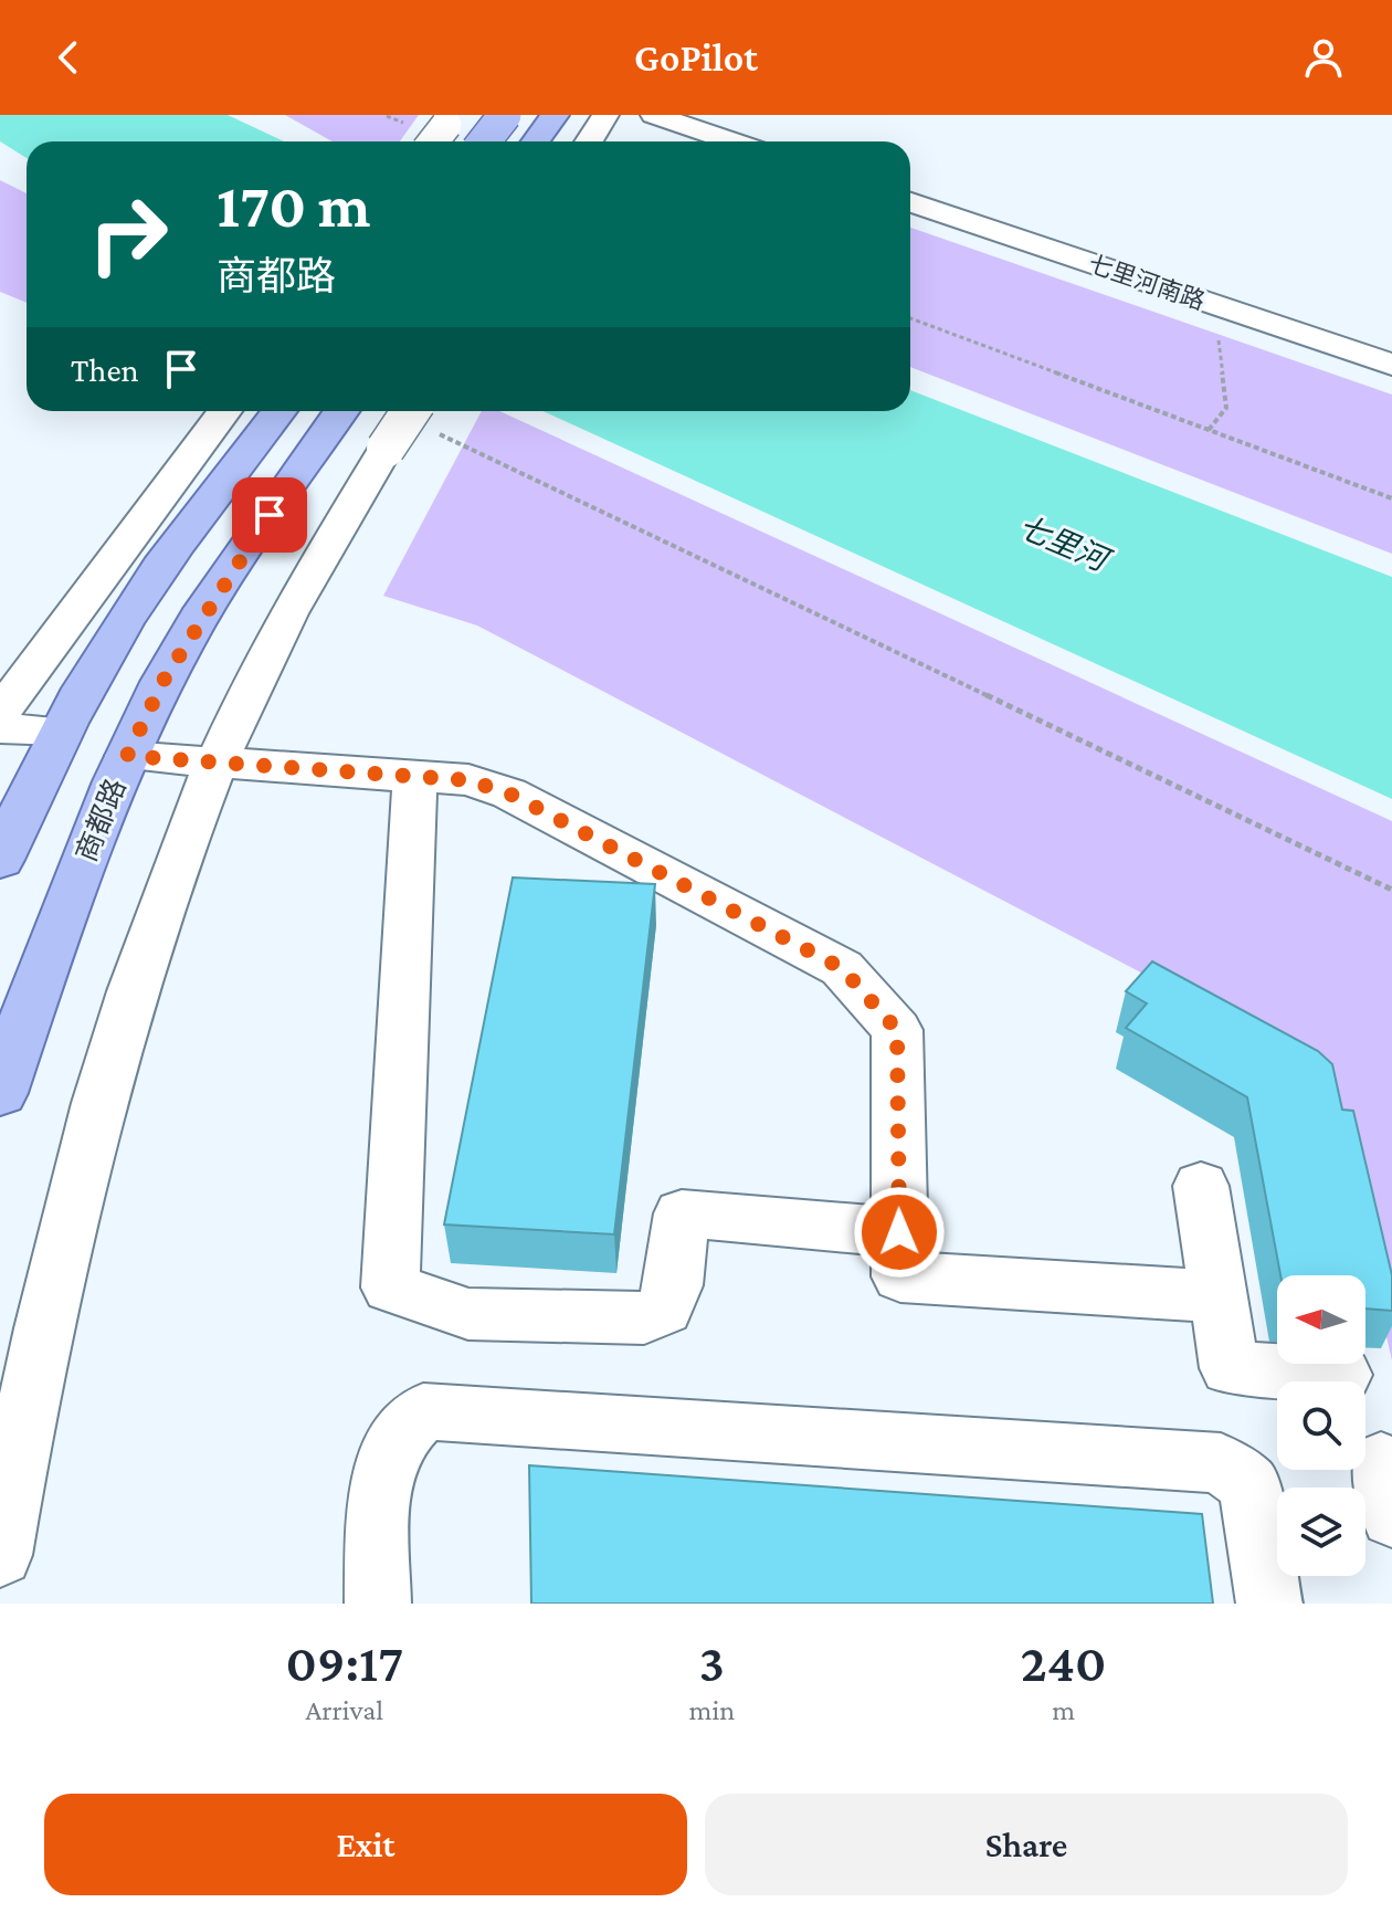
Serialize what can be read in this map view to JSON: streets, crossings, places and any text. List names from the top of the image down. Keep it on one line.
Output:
{"streets":{"main road":["商都路"],"street":["七里河南路"]},"water":["七里河"],"north":"left","page":{"header":"GoPilot","turn":["170 m","商都路"],"then":"Then","eta":["09:17","Arrival","3","min","240","m"],"buttons":["Exit","Share"]}}
